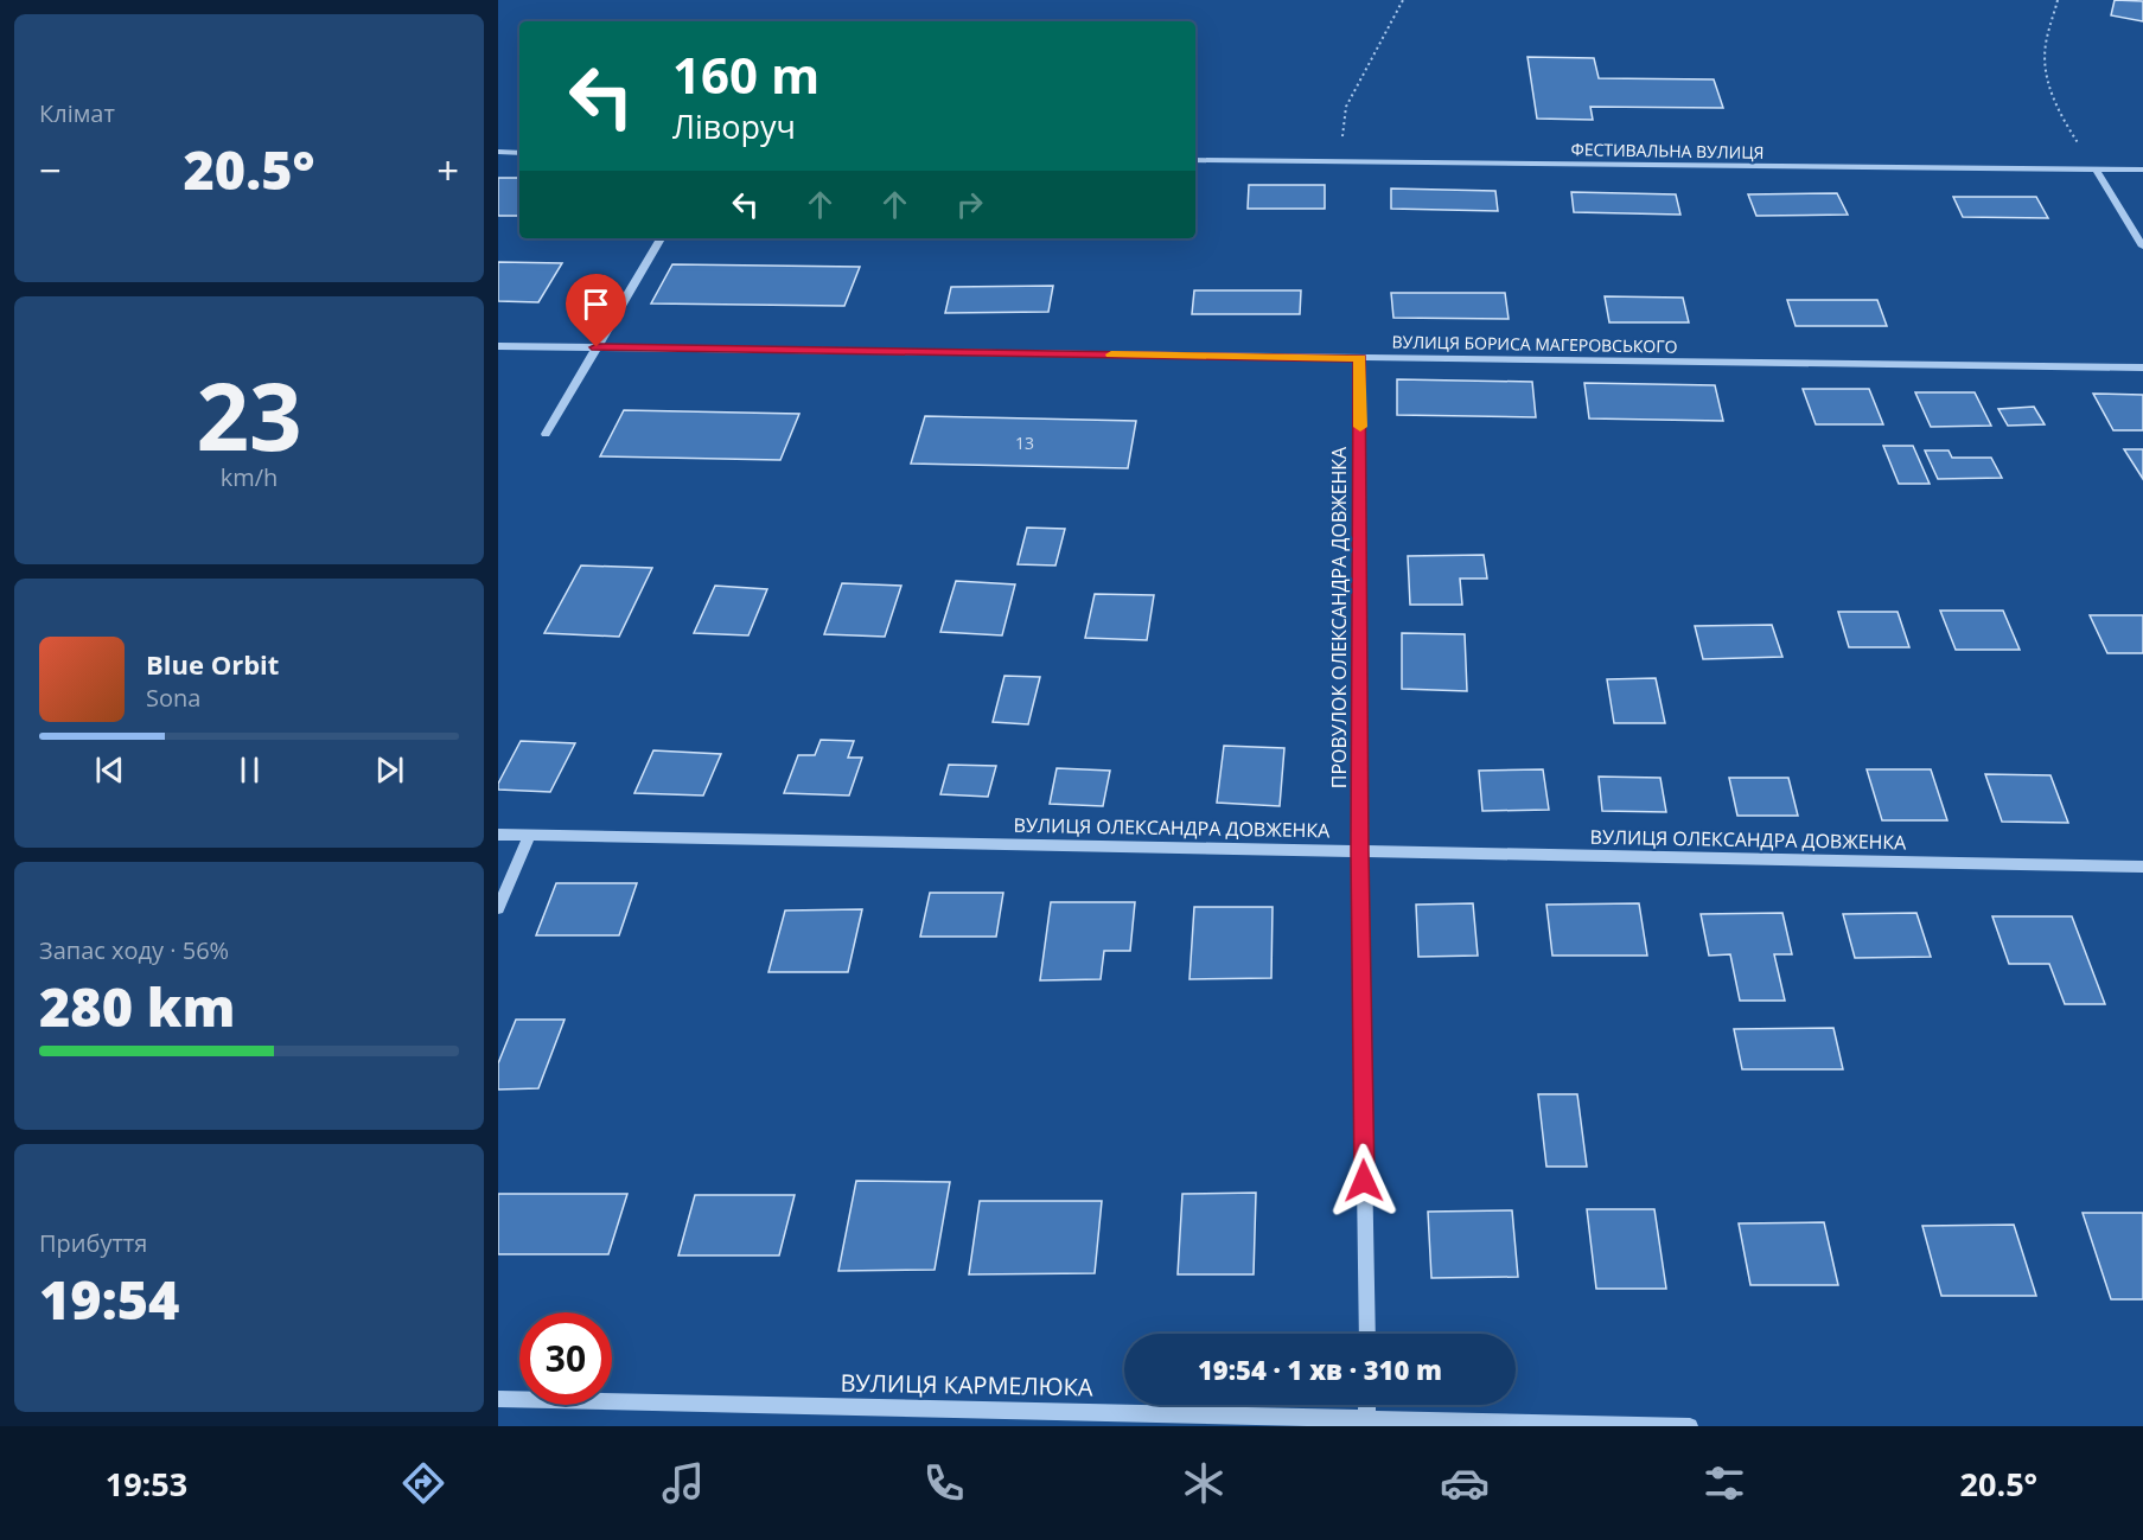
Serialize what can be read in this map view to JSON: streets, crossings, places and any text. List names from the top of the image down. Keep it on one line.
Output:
{"streets":{"street":["ФЕСТИВАЛЬНА ВУЛИЦЯ","ВУЛИЦЯ БОРИСА МАГЕРОВСЬКОГО","ПРОВУЛОК ОЛЕКСАНДРА ДОВЖЕНКА","ВУЛИЦЯ ОЛЕКСАНДРА ДОВЖЕНКА","ВУЛИЦЯ КАРМЕЛЮКА"]},"crossings":[["ВУЛИЦЯ БОРИСА МАГЕРОВСЬКОГО","ПРОВУЛОК ОЛЕКСАНДРА ДОВЖЕНКА"],["ПРОВУЛОК ОЛЕКСАНДРА ДОВЖЕНКА","ВУЛИЦЯ ОЛЕКСАНДРА ДОВЖЕНКА"]],"house_numbers":["13"],"page":{"tile":["Клімат",["23","km/h"],["Запас ходу · 56%","280 km"],["Прибуття","19:54"]],"turn":["160 m","Ліворуч"],"heat":["−","20.5°","+"],"song":["Blue Orbit","Sona"],"limit":"30","trip":"19:54 · 1 хв · 310 m","tabs":["19:53","20.5°"]}}
